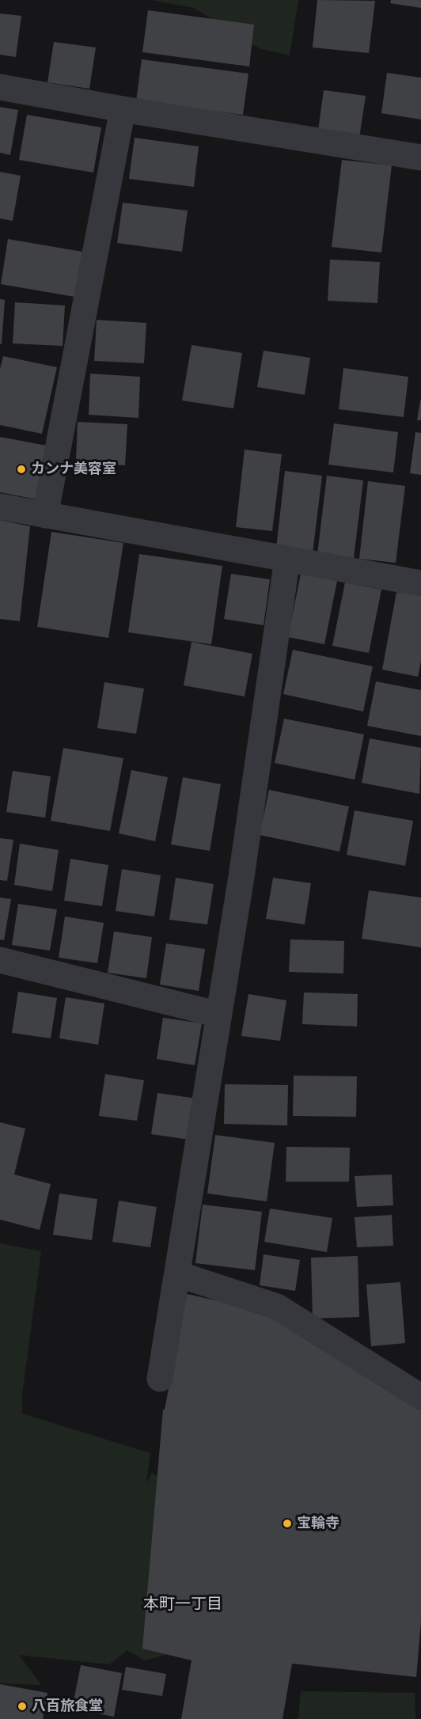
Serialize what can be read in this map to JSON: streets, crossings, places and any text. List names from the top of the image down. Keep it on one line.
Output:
{"districts":["本町一丁目"],"places":["カンナ美容室","宝輪寺","八百旅食堂"]}
